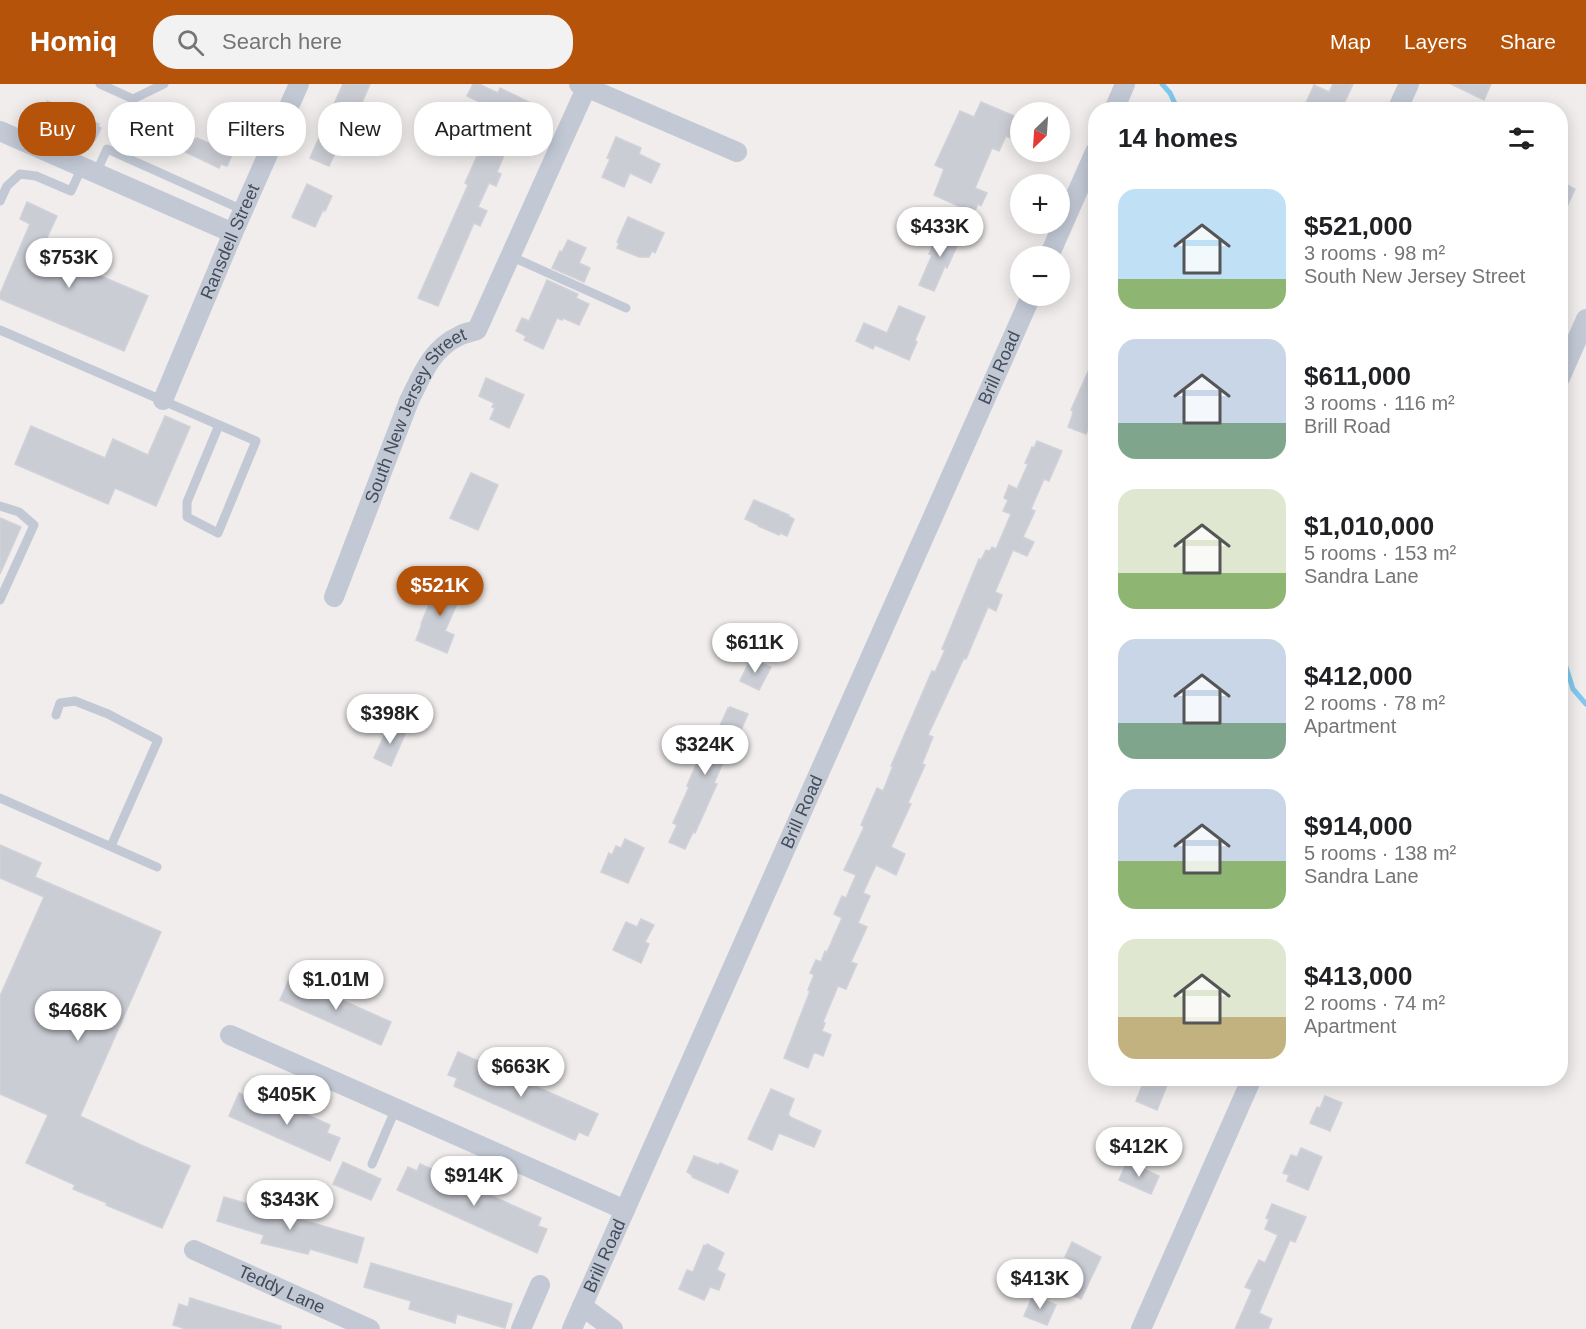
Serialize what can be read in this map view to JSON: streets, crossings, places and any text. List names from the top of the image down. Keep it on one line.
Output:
{"streets":{"street":["Ransdell Street","Brill Road","South New Jersey Street","Teddy Lane"]},"north":"bottom left","page":{"header":"Homiq","search":"Search here","nav":["Map","Layers","Share"],"map_buttons":["+","−"],"chip":["Buy","Rent","Filters","New","Apartment"],"heading":"14 homes","list":[{"name":"$521,000","note":"3 rooms · 98 m² · South New Jersey Street"},{"name":"$611,000","note":"3 rooms · 116 m² · Brill Road"},{"name":"$1,010,000","note":"5 rooms · 153 m² · Sandra Lane"},{"name":"$412,000","note":"2 rooms · 78 m² · Apartment"},{"name":"$914,000","note":"5 rooms · 138 m² · Sandra Lane"},{"name":"$413,000","note":"2 rooms · 74 m² · Apartment"}],"price":["$433K","$753K","$521K","$611K","$398K","$324K","$1.01M","$468K","$663K","$405K","$412K","$914K","$343K","$413K"]}}
